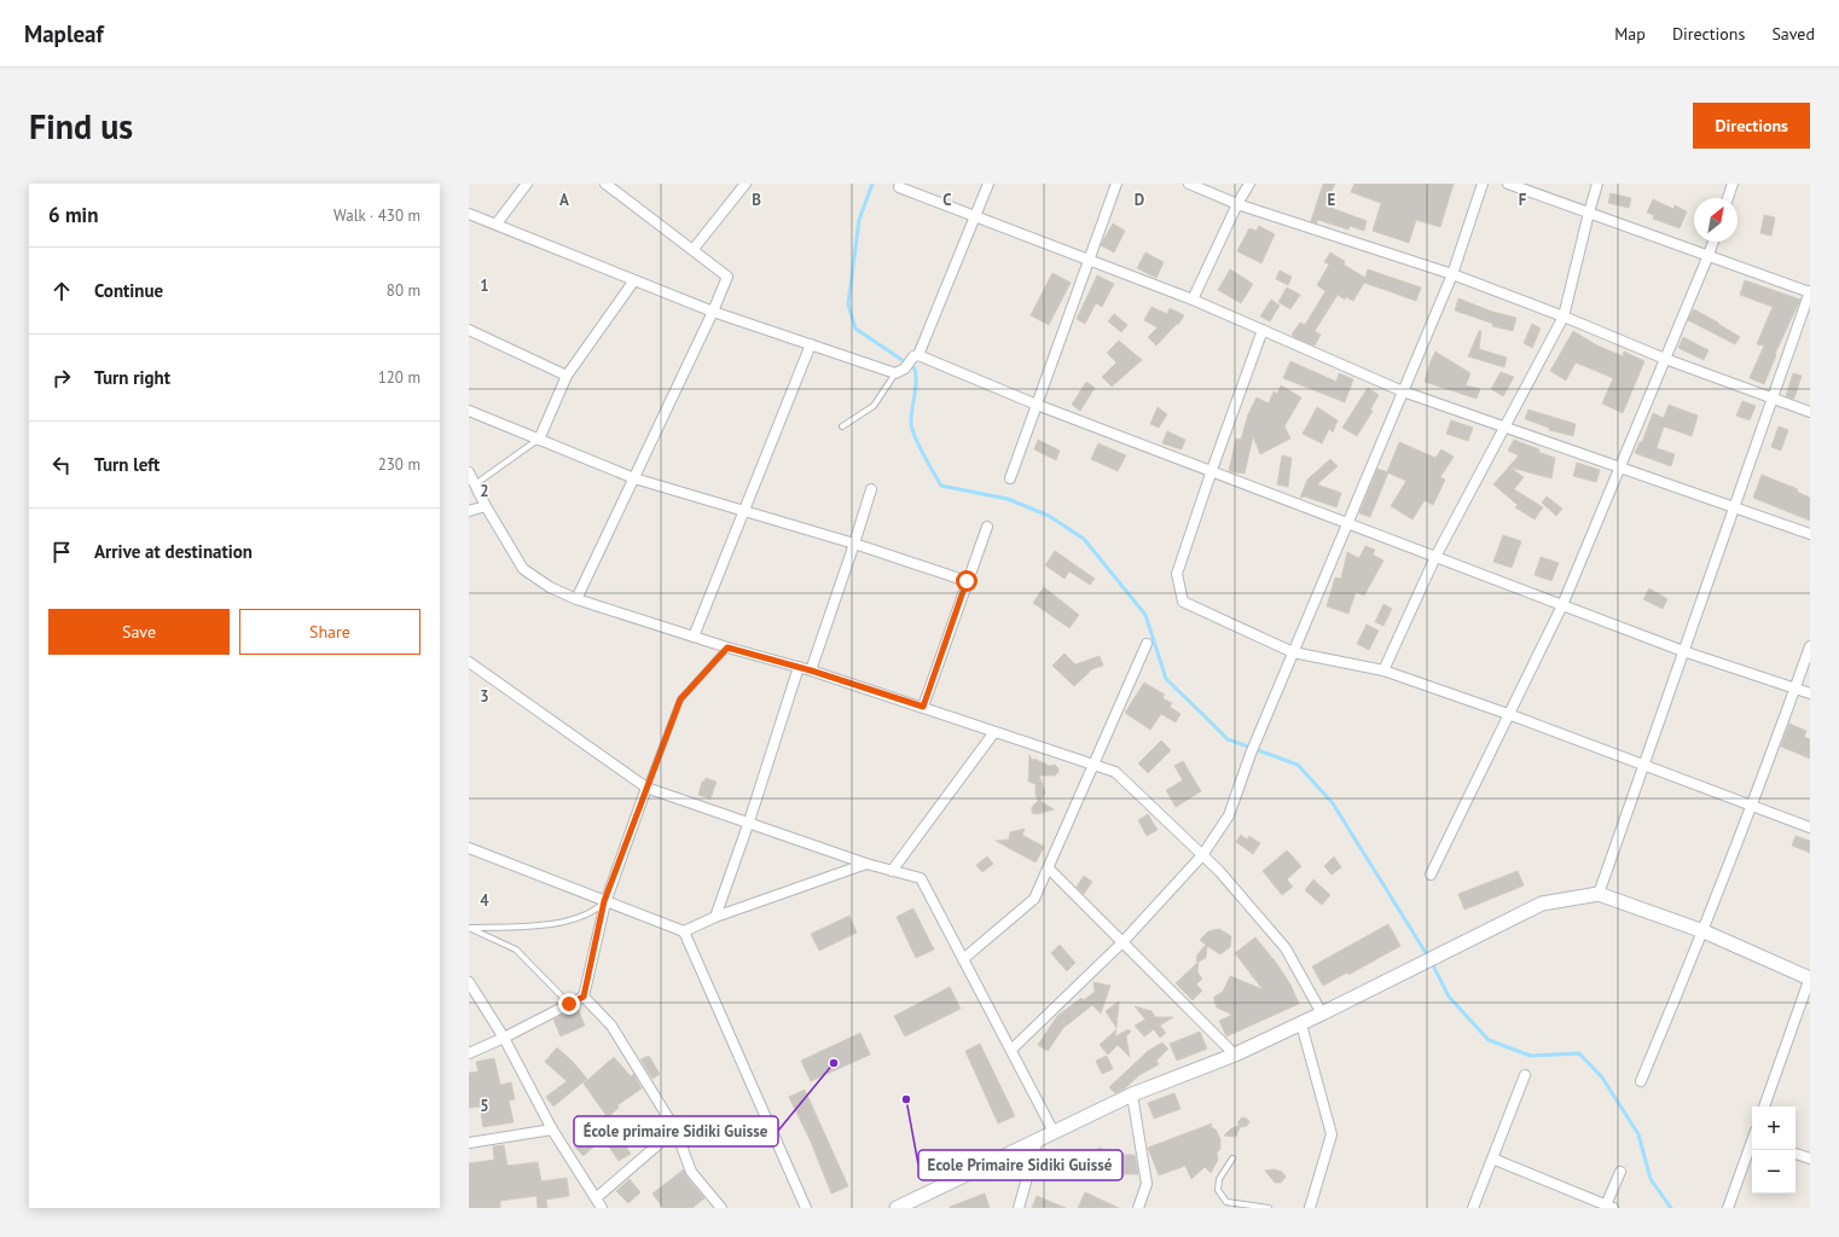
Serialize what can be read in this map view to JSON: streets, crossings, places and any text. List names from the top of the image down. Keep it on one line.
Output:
{"places":["École primaire Sidiki Guisse","Ecole Primaire Sidiki Guissé"],"north":"top right","page":{"header":"Mapleaf","nav":["Map","Directions","Saved"],"buttons":["Directions",["Save","Share"]],"title":"Find us","heading":["6 min","Walk · 430 m"],"list":[["Continue","80 m"],["Turn right","120 m"],["Turn left","230 m"],"Arrive at destination"],"map_buttons":["+","−"]},"grid":{"columns":["A","B","C","D","E","F"],"rows":["1","2","3","4","5"]}}
